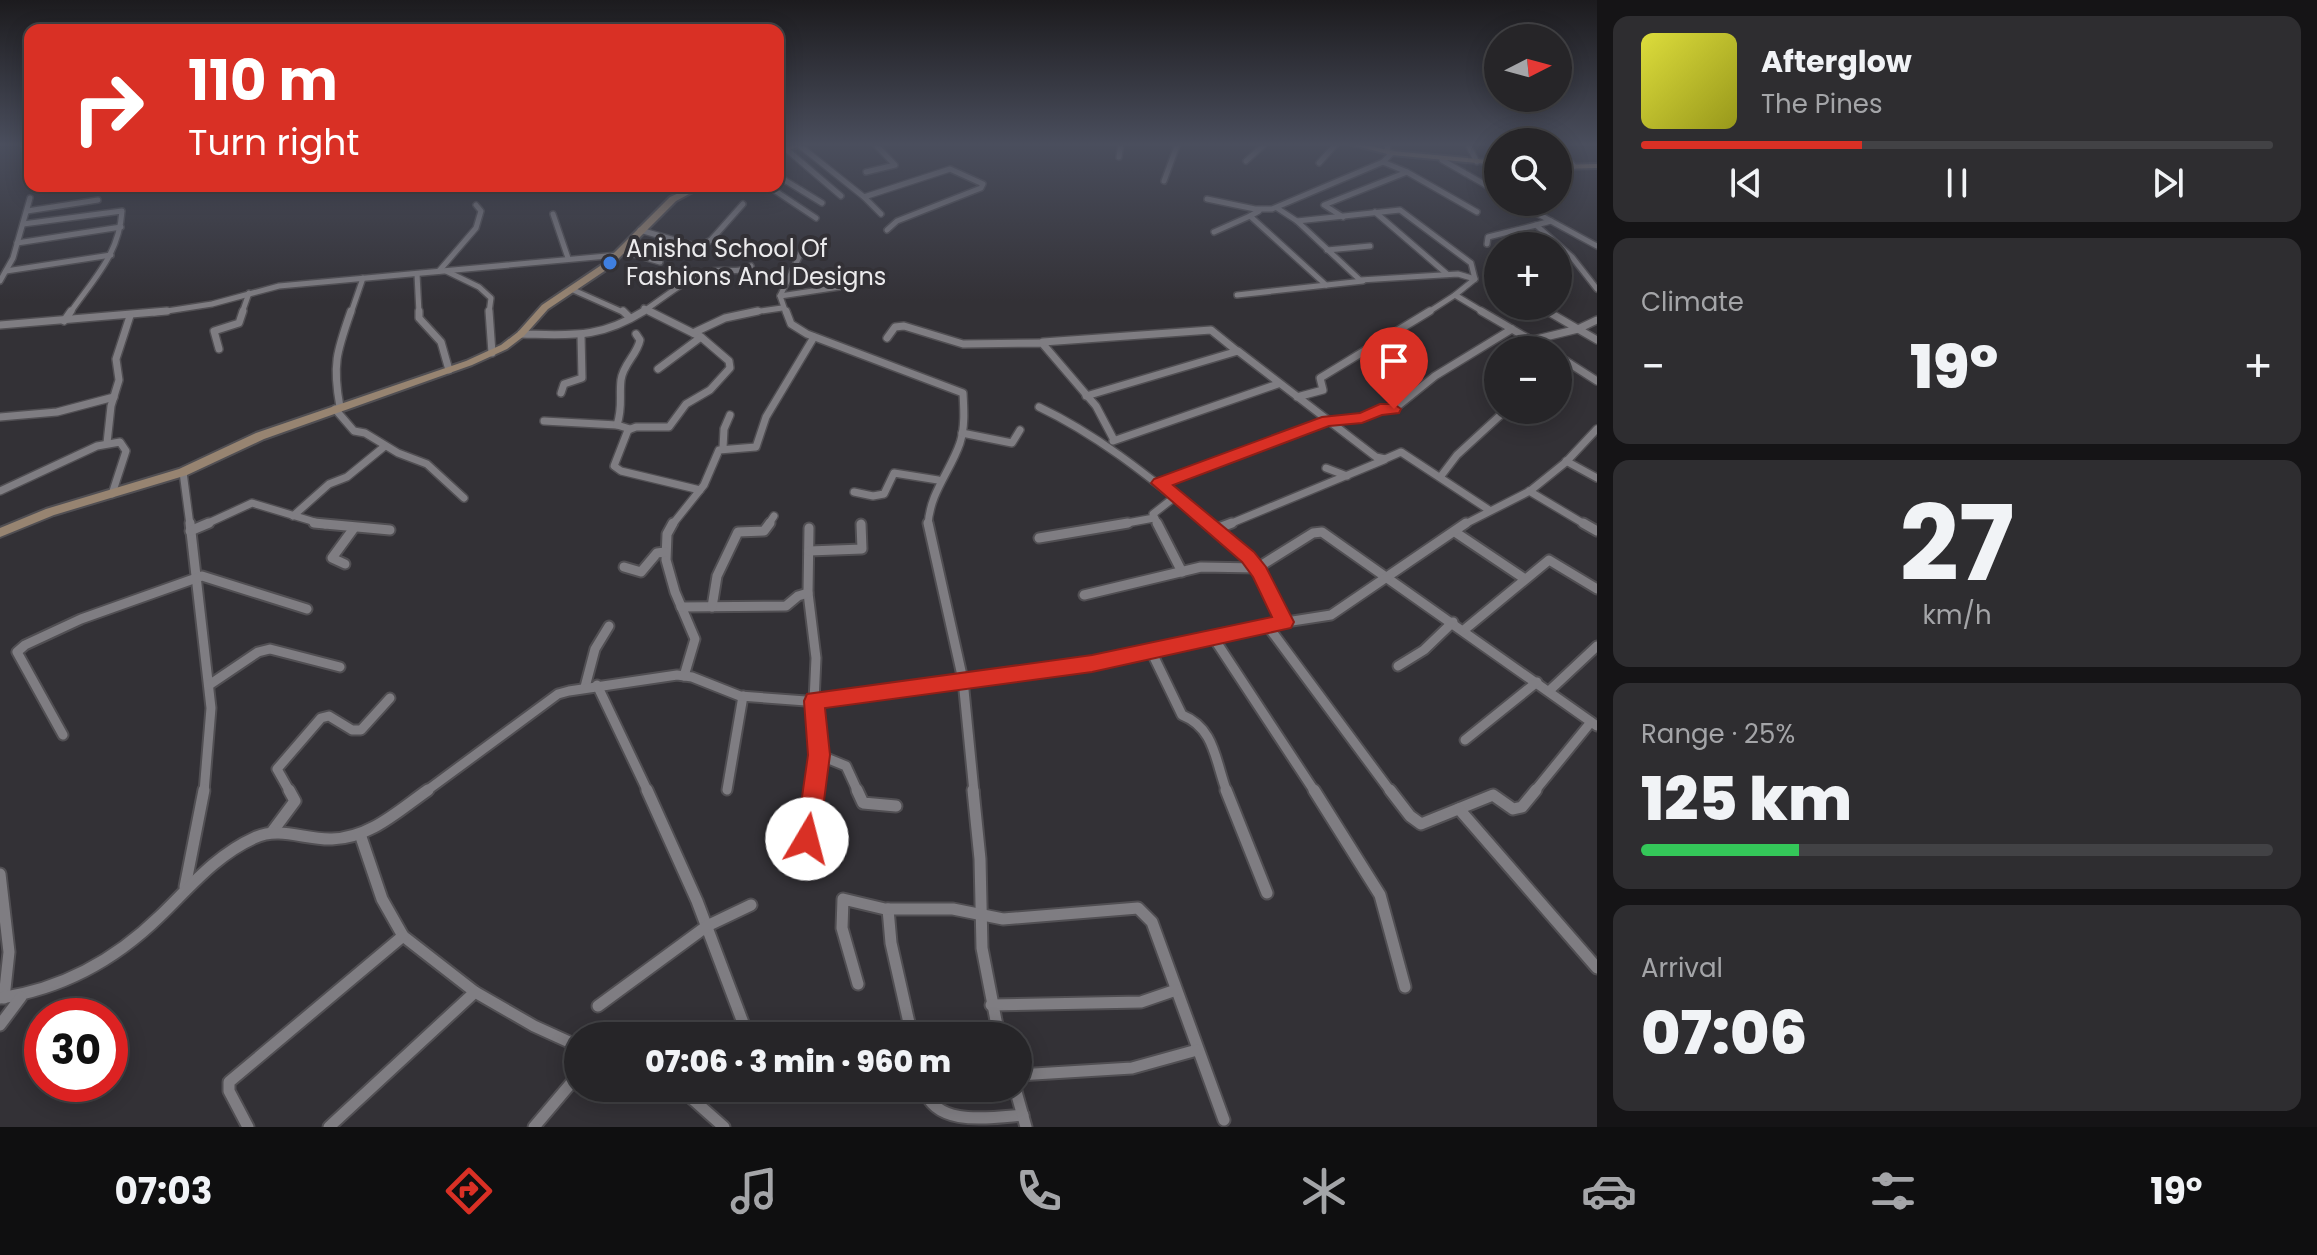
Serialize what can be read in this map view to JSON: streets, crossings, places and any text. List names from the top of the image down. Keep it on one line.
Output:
{"places":["Anisha School Of Fashions And Designs"],"north":"right","page":{"map_buttons":["+","−"],"turn":["110 m","Turn right"],"song":["Afterglow","The Pines"],"tile":["Climate",["27","km/h"],["Range · 25%","125 km"],["Arrival","07:06"]],"heat":["−","19°","+"],"limit":"30","trip":"07:06 · 3 min · 960 m","tabs":["07:03","19°"]}}
